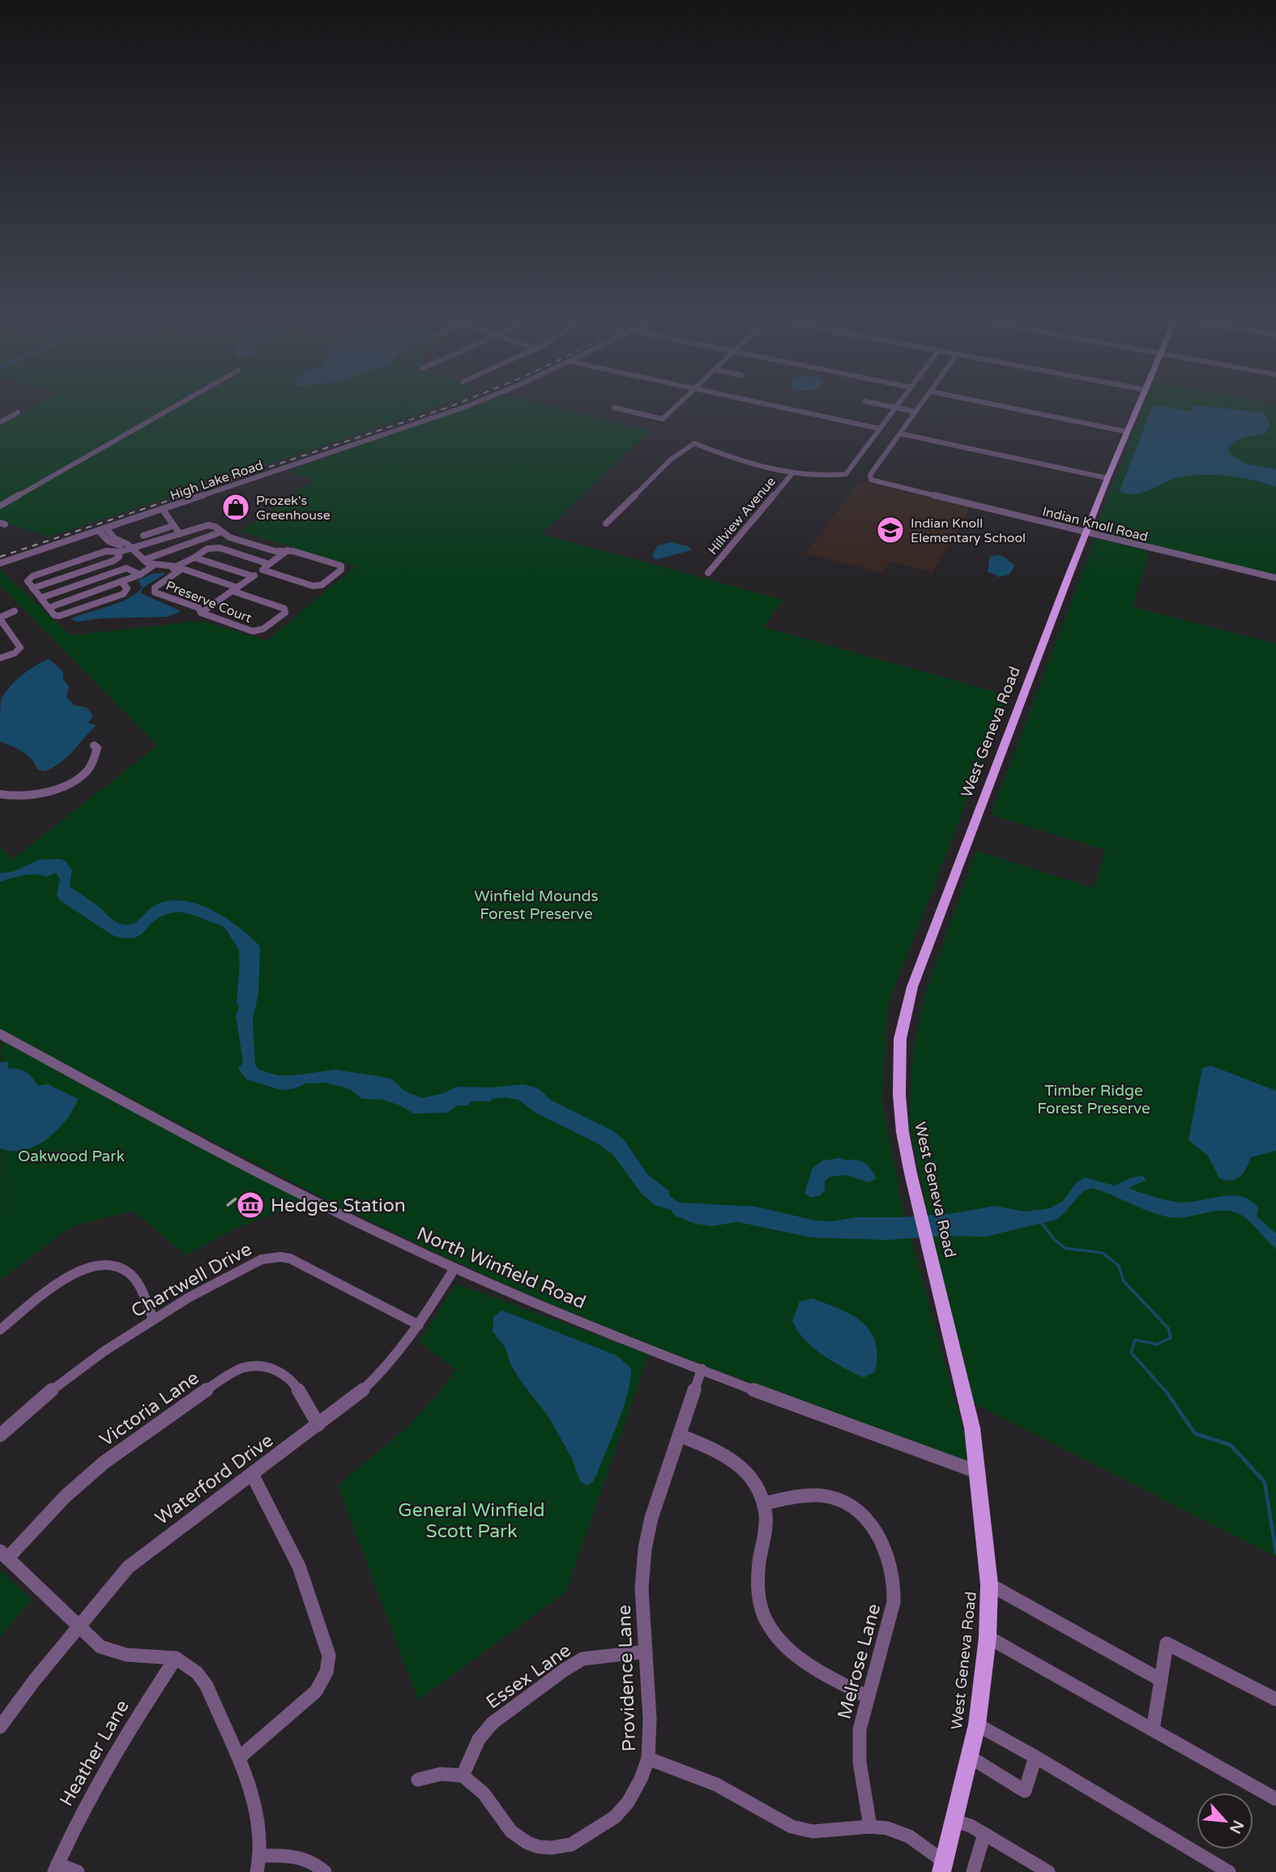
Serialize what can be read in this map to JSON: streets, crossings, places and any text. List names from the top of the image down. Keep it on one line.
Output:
{"streets":{"main road":["West Geneva Road"],"street":["High Lake Road","Hillview Avenue","Indian Knoll Road","Preserve Court","North Winfield Road","Chartwell Drive","Victoria Lane","Waterford Drive","Melrose Lane","Essex Lane","Providence Lane","Heather Lane"]},"crossings":[["Indian Knoll Road","West Geneva Road"],["West Geneva Road","North Winfield Road"],["North Winfield Road","Waterford Drive"],["North Winfield Road","Providence Lane"],["Chartwell Drive","Waterford Drive"],["Victoria Lane","Waterford Drive"],["Essex Lane","Providence Lane"]],"parks":["Winfield Mounds Forest Preserve","Timber Ridge Forest Preserve","Oakwood Park","General Winfield Scott Park"],"places":{"shop":["Prozek's Greenhouse"],"school or university":["Indian Knoll Elementary School"],"museum":["Hedges Station"]},"north":"bottom right"}
